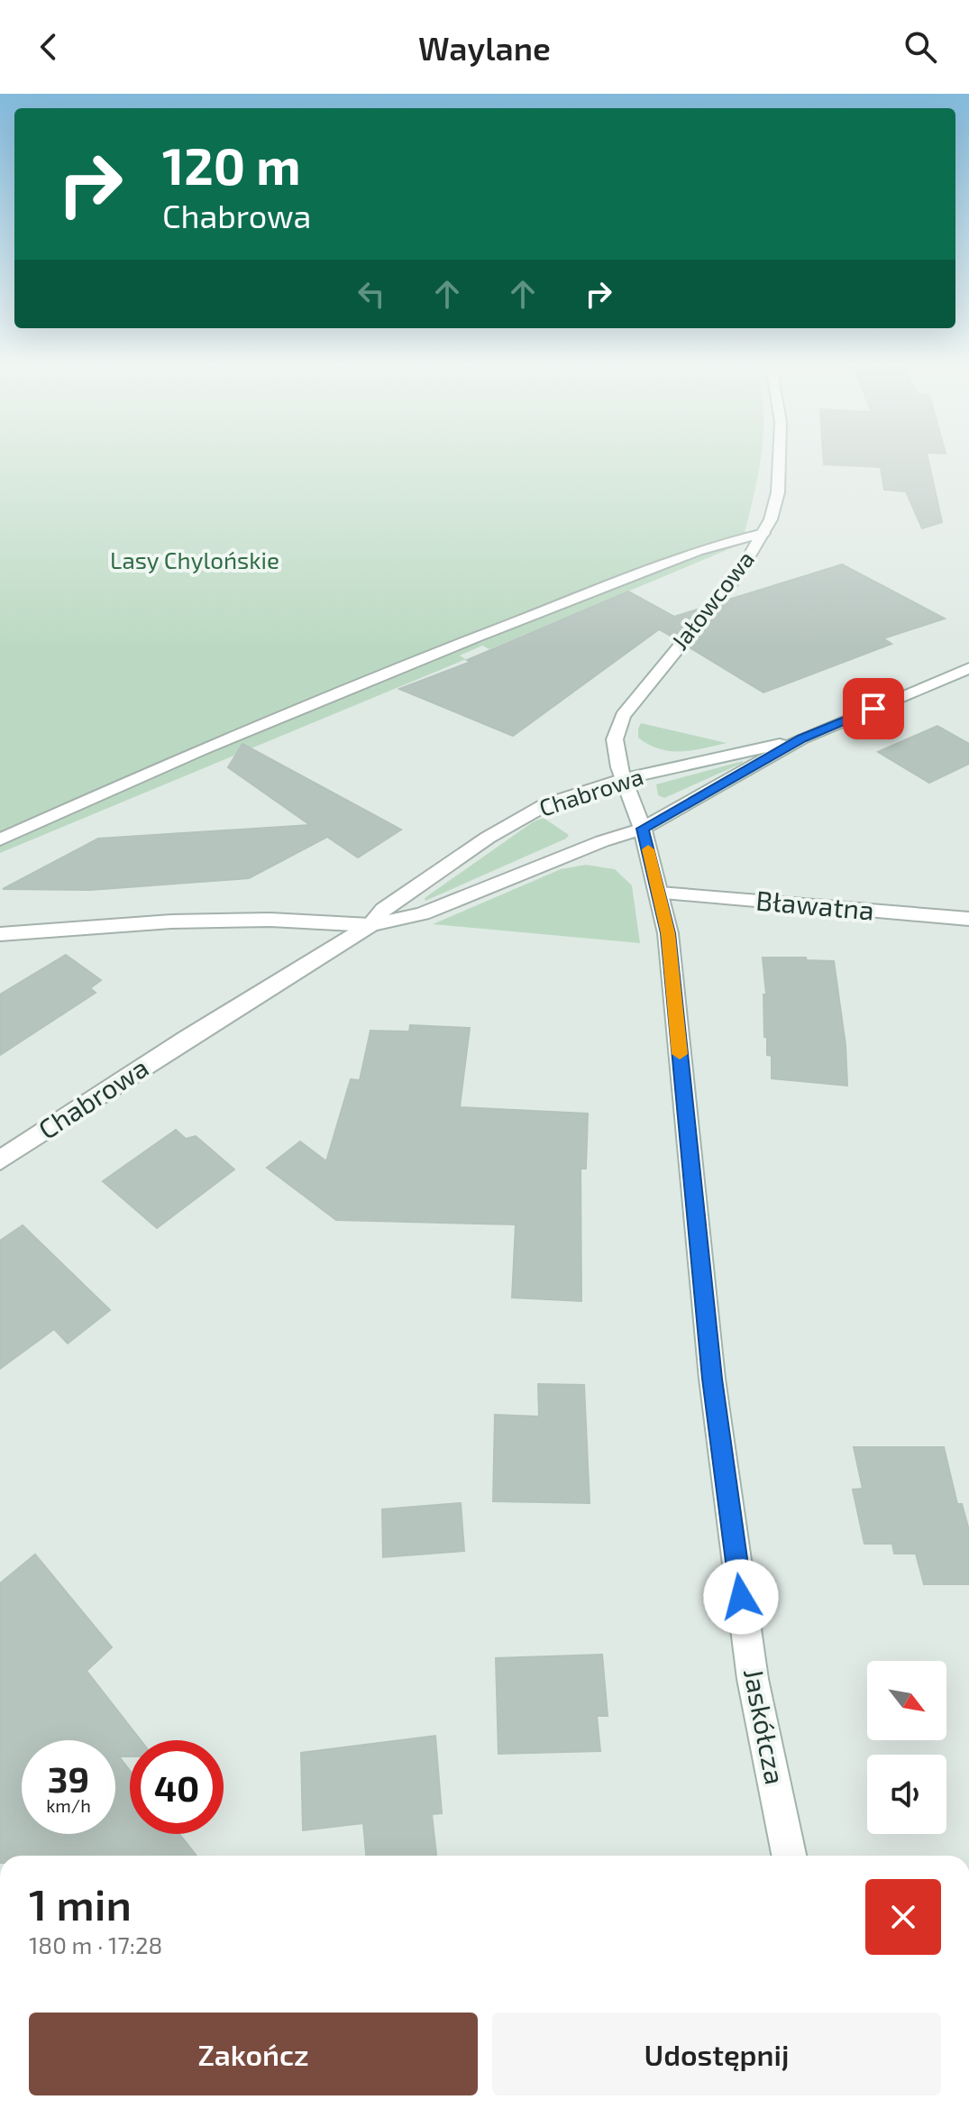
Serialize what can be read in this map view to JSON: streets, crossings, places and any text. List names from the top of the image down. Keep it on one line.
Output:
{"streets":{"street":["Jałowcowa","Chabrowa","Bławatna","Jaskółcza"]},"crossings":[["Jałowcowa","Chabrowa"],["Jałowcowa","Jaskółcza"],["Chabrowa","Jaskółcza"],["Bławatna","Jaskółcza"]],"parks":["Lasy Chylońskie"],"north":"bottom right","page":{"header":"Waylane","turn":["120 m","Chabrowa"],"speed":"39 km/h","limit":"40","heading":["1 min","180 m · 17:28"],"buttons":["Zakończ","Udostępnij"]}}
